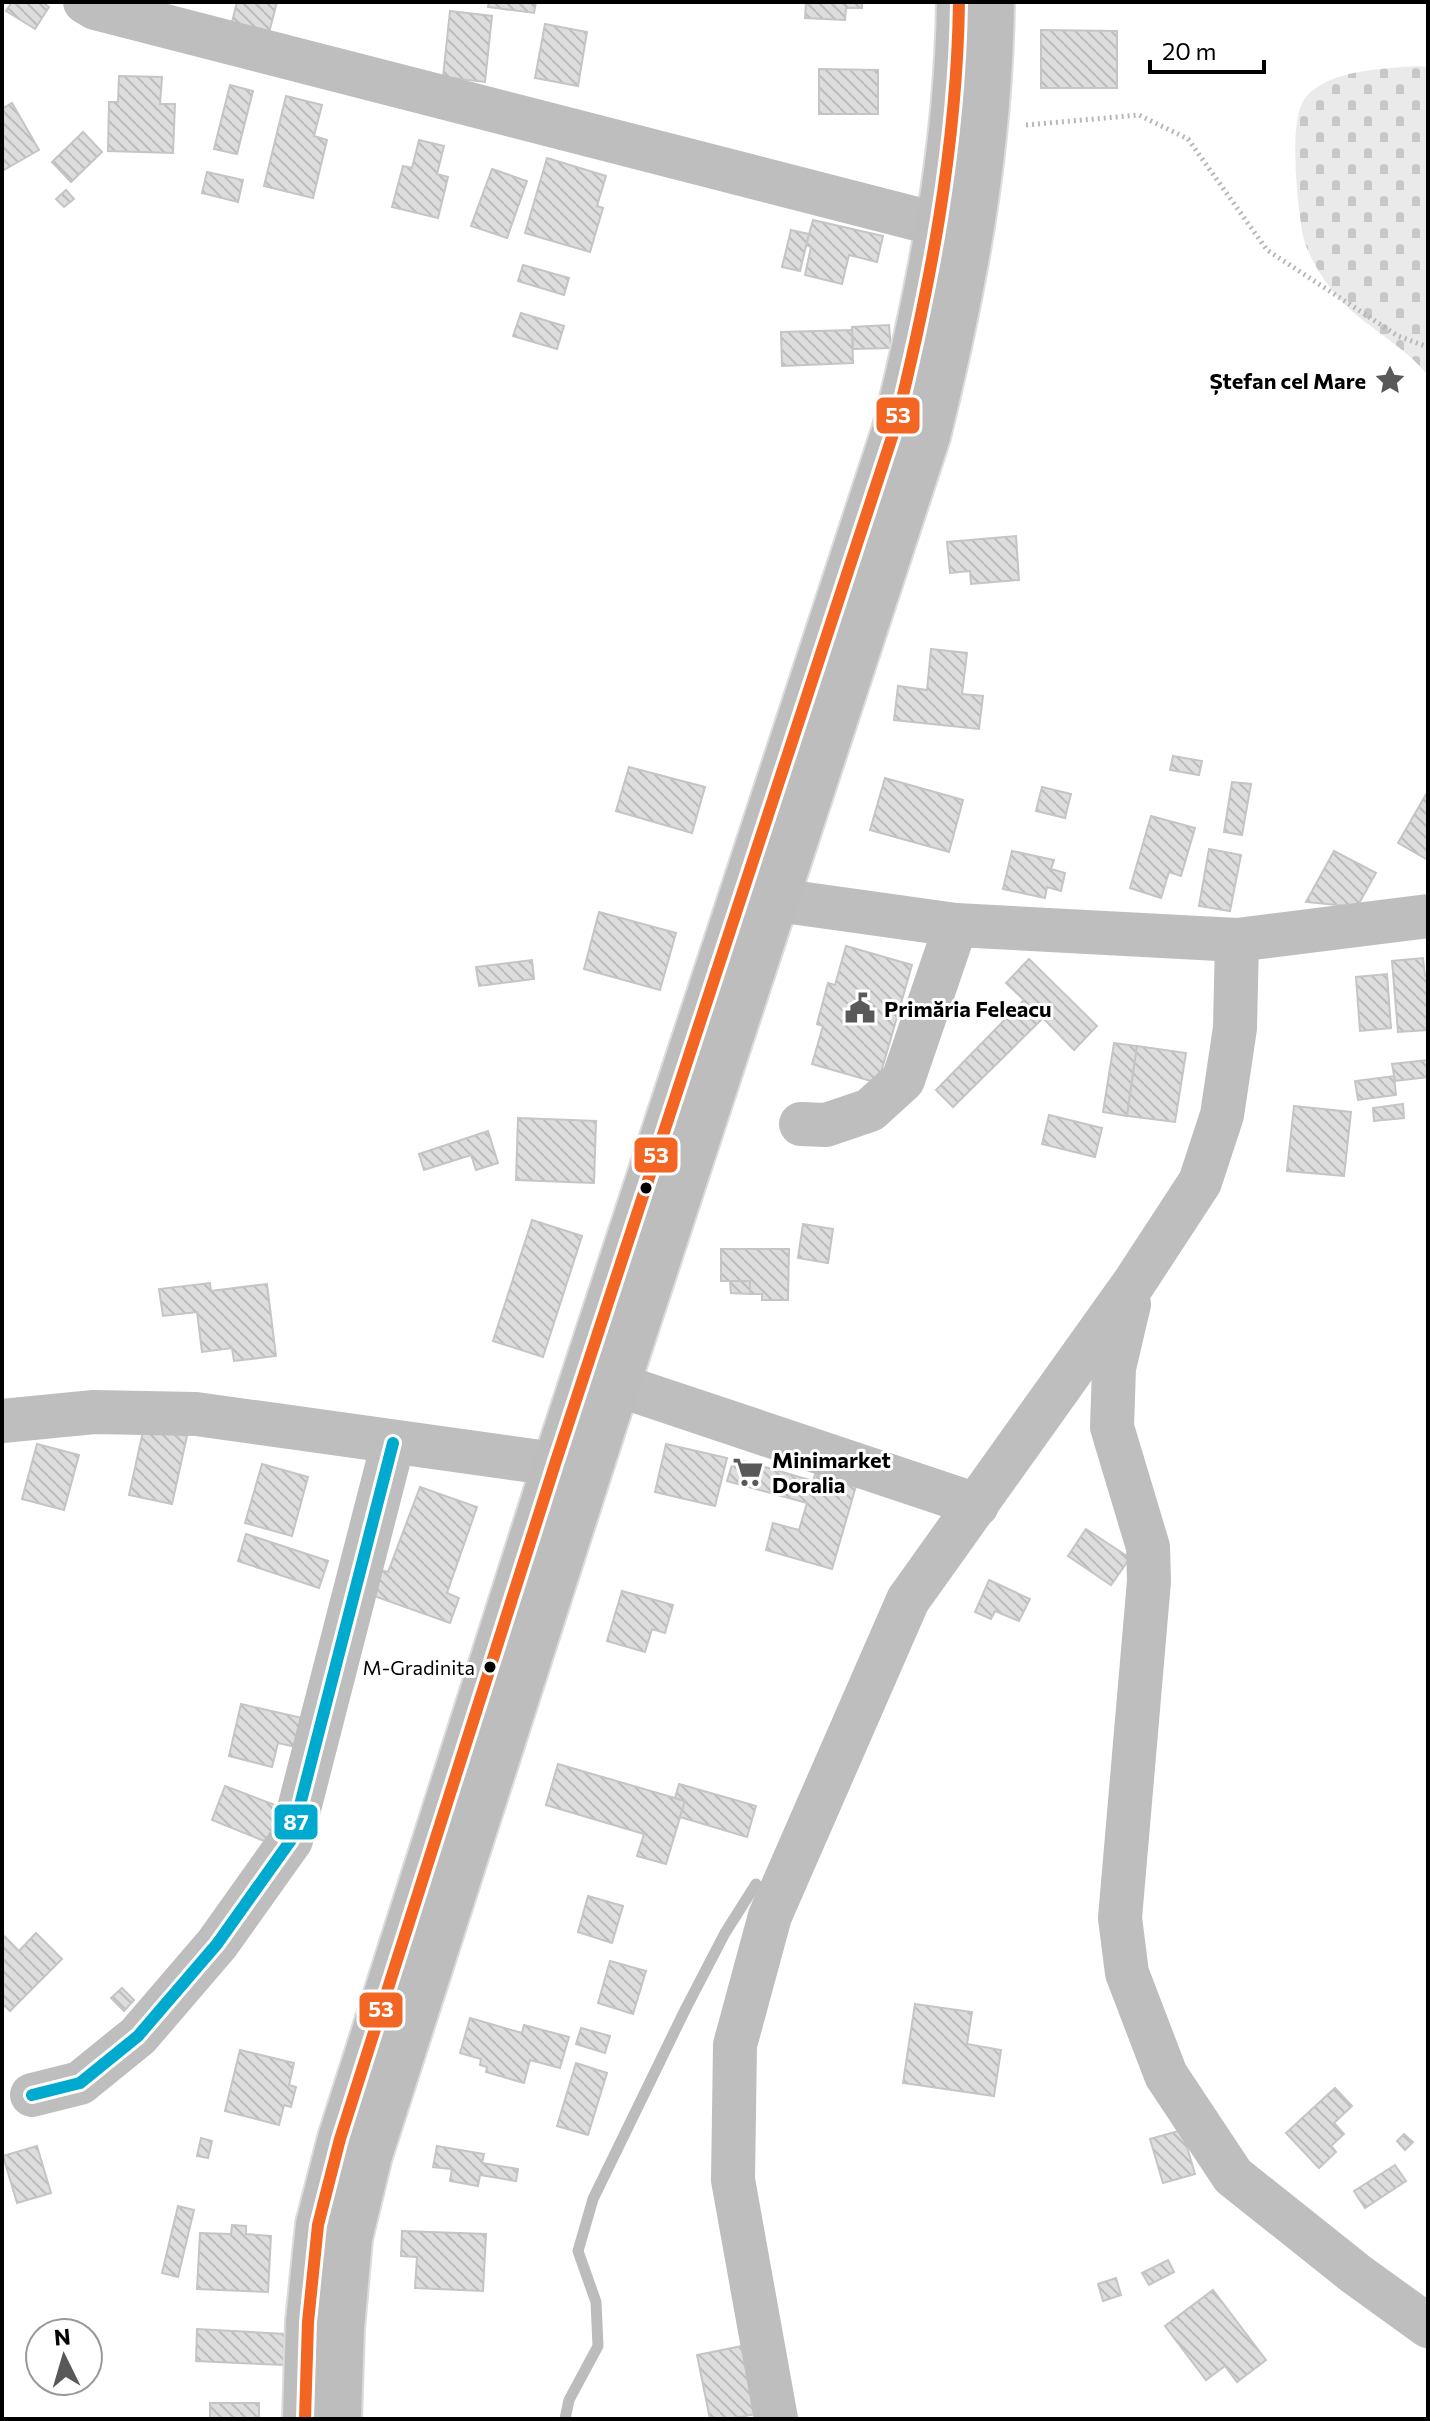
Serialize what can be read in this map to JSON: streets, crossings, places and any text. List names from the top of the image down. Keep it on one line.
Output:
{"places":{"place":["Ștefan cel Mare"],"public building":["Primăria Feleacu"],"supermarket":["Minimarket Doralia"],"other":["M-Gradinita"]},"lines":["transit line 53","transit line 87"],"scale_bar":"20 m","north":"top"}
